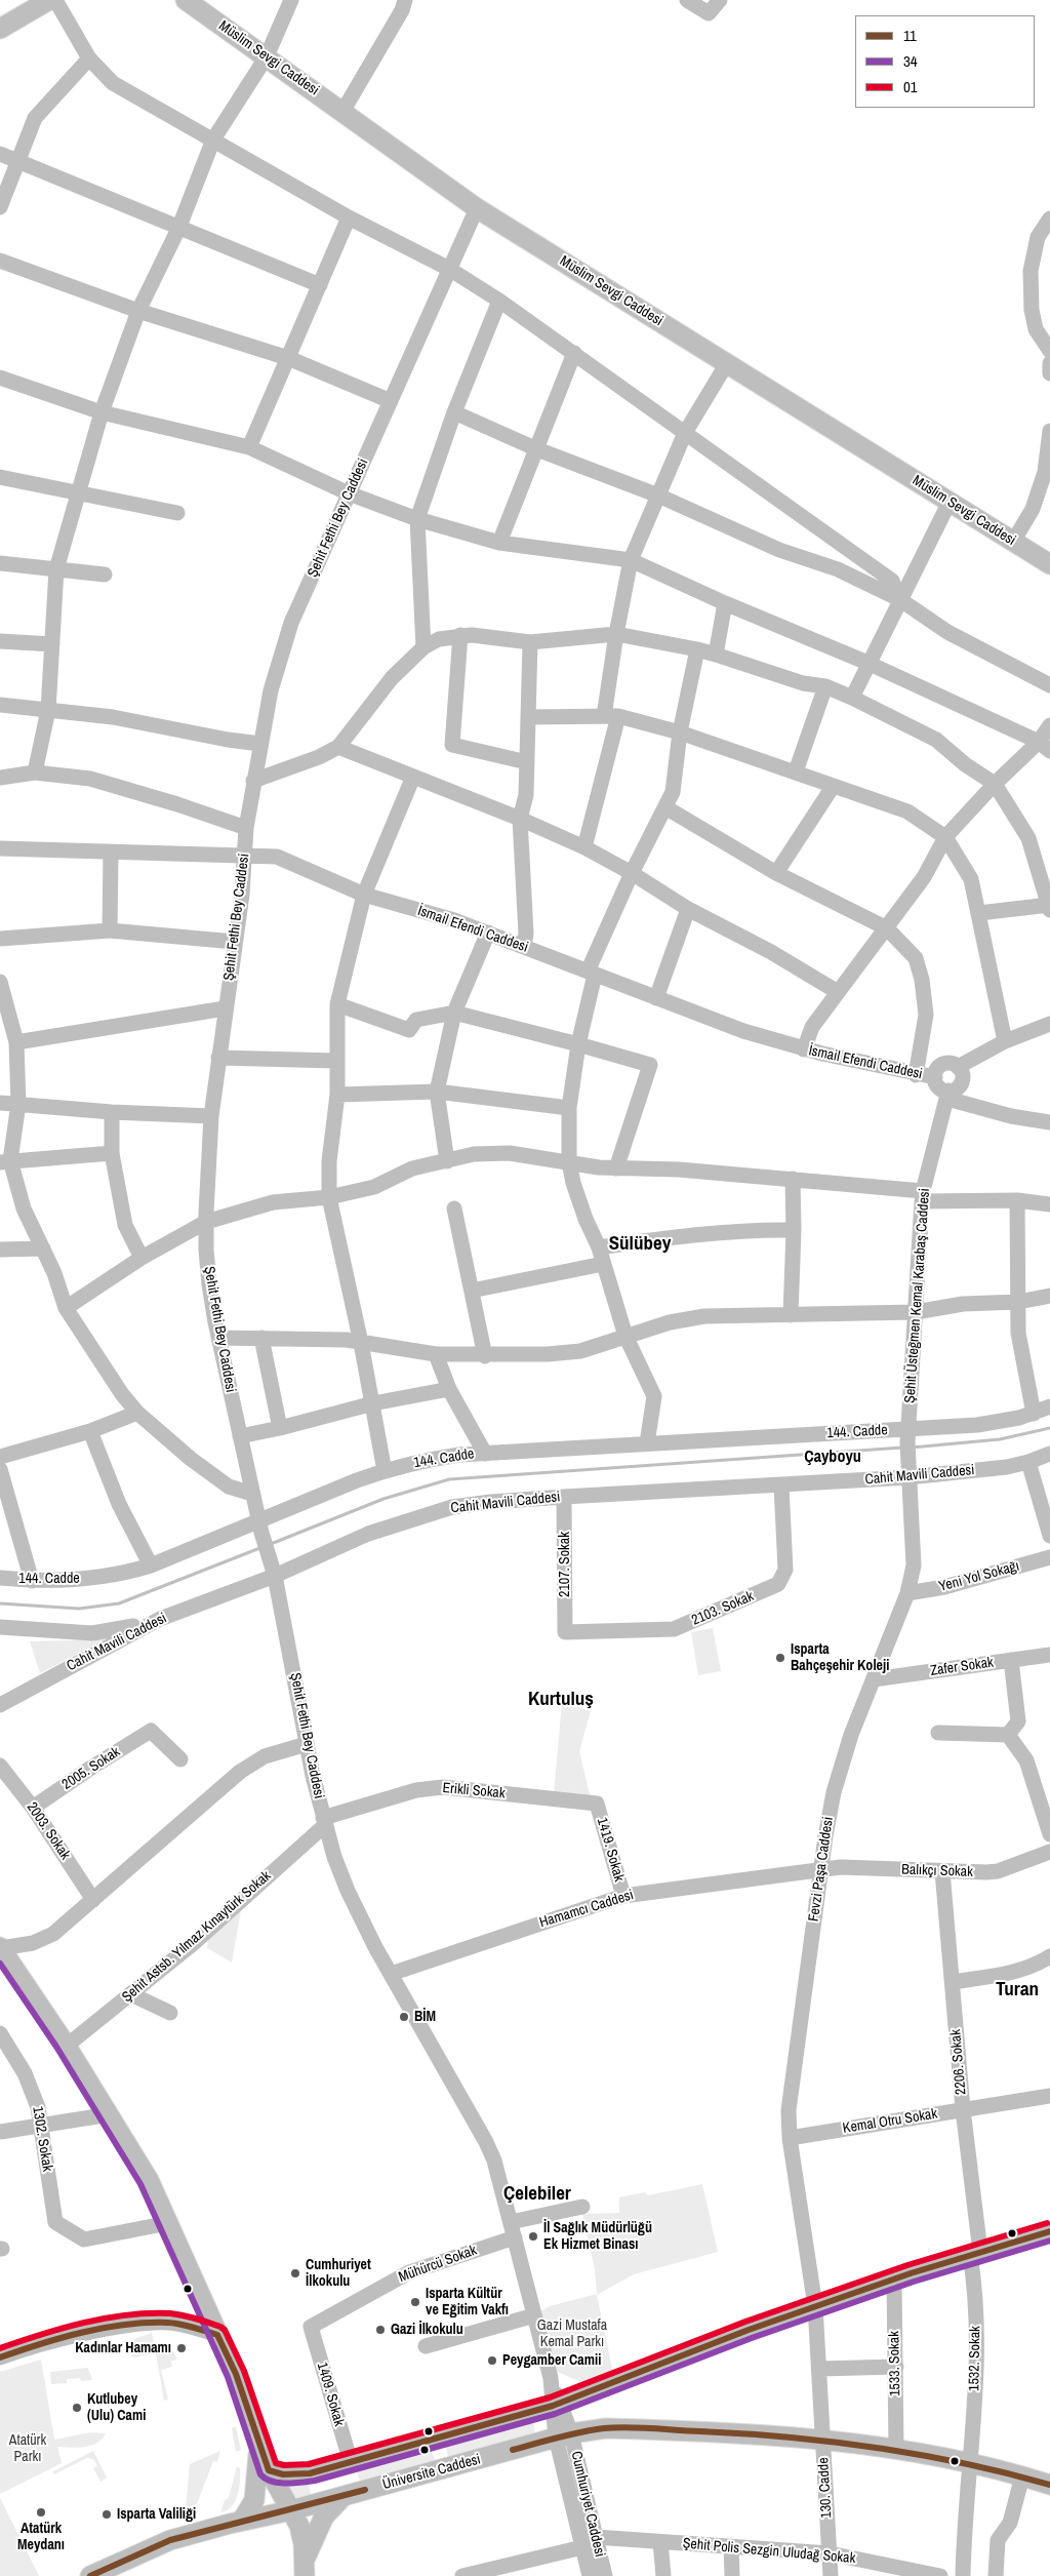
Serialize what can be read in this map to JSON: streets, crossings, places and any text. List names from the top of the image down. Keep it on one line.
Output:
{"streets":{"main road":["Müslim Sevgi Caddesi","Üniversite Caddesi"],"street":["Şehit Fethi Bey Caddesi","İsmail Efendi Caddesi","Şehit Üsteğmen Kemal Karabaş Caddesi","144. Cadde","Cahit Mavili Caddesi","2107. Sokak","Yeni Yol Sokağı","2103. Sokak","Zafer Sokak","2005. Sokak","Erikli Sokak","2003. Sokak","1419. Sokak","Fevzi Paşa Caddesi","Balıkçı Sokak","Hamamcı Caddesi","Şehit Astsb. Yılmaz Kınaytürk Sokak","2206. Sokak","Kemal Otru Sokak","1302. Sokak","Mühürcü Sokak","1532. Sokak","1533. Sokak","1409. Sokak","130. Cadde","Cumhuriyet Caddesi","Şehit Polis Sezgin Uludağ Sokak"]},"crossings":[["Müslim Sevgi Caddesi","Şehit Fethi Bey Caddesi"],["Şehit Fethi Bey Caddesi","İsmail Efendi Caddesi"],["Şehit Fethi Bey Caddesi","144. Cadde"],["Şehit Fethi Bey Caddesi","Cahit Mavili Caddesi"],["Şehit Fethi Bey Caddesi","Erikli Sokak"],["Şehit Fethi Bey Caddesi","Hamamcı Caddesi"],["Şehit Fethi Bey Caddesi","Şehit Astsb. Yılmaz Kınaytürk Sokak"],["Şehit Fethi Bey Caddesi","Mühürcü Sokak"],["Şehit Fethi Bey Caddesi","Cumhuriyet Caddesi"],["İsmail Efendi Caddesi","Şehit Üsteğmen Kemal Karabaş Caddesi"],["Şehit Üsteğmen Kemal Karabaş Caddesi","144. Cadde"],["Şehit Üsteğmen Kemal Karabaş Caddesi","Fevzi Paşa Caddesi"],["144. Cadde","Fevzi Paşa Caddesi"],["Cahit Mavili Caddesi","2107. Sokak"],["Cahit Mavili Caddesi","2103. Sokak"],["Cahit Mavili Caddesi","Fevzi Paşa Caddesi"],["2107. Sokak","2103. Sokak"],["Yeni Yol Sokağı","Fevzi Paşa Caddesi"],["Zafer Sokak","Fevzi Paşa Caddesi"],["2005. Sokak","2003. Sokak"],["Erikli Sokak","1419. Sokak"],["Erikli Sokak","Şehit Astsb. Yılmaz Kınaytürk Sokak"],["1419. Sokak","Hamamcı Caddesi"],["Fevzi Paşa Caddesi","Balıkçı Sokak"],["Fevzi Paşa Caddesi","Hamamcı Caddesi"],["Fevzi Paşa Caddesi","Kemal Otru Sokak"],["Fevzi Paşa Caddesi","130. Cadde"],["Balıkçı Sokak","Hamamcı Caddesi"],["Balıkçı Sokak","2206. Sokak"],["2206. Sokak","Kemal Otru Sokak"],["2206. Sokak","1532. Sokak"],["Mühürcü Sokak","1409. Sokak"],["1532. Sokak","Üniversite Caddesi"],["1533. Sokak","Üniversite Caddesi"],["Üniversite Caddesi","130. Cadde"],["Üniversite Caddesi","Cumhuriyet Caddesi"],["130. Cadde","Şehit Polis Sezgin Uludağ Sokak"],["Cumhuriyet Caddesi","Şehit Polis Sezgin Uludağ Sokak"]],"districts":["Sülübey","Çayboyu","Kurtuluş","Turan","Çelebiler"],"parks":["Gazi Mustafa Kemal Parkı","Atatürk Parkı"],"places":["Isparta Bahçeşehir Koleji","BİM","İl Sağlık Müdürlüğü Ek Hizmet Binası","Cumhuriyet İlkokulu","Isparta Kültür ve Eğitim Vakfı","Gazi İlkokulu","Kadınlar Hamamı","Peygamber Camii","Kutlubey (Ulu) Cami","Atatürk Meydanı","Isparta Valiliği"],"lines":["transit line 34","transit line 01","transit line 11"],"legend":["11","34","01"]}
